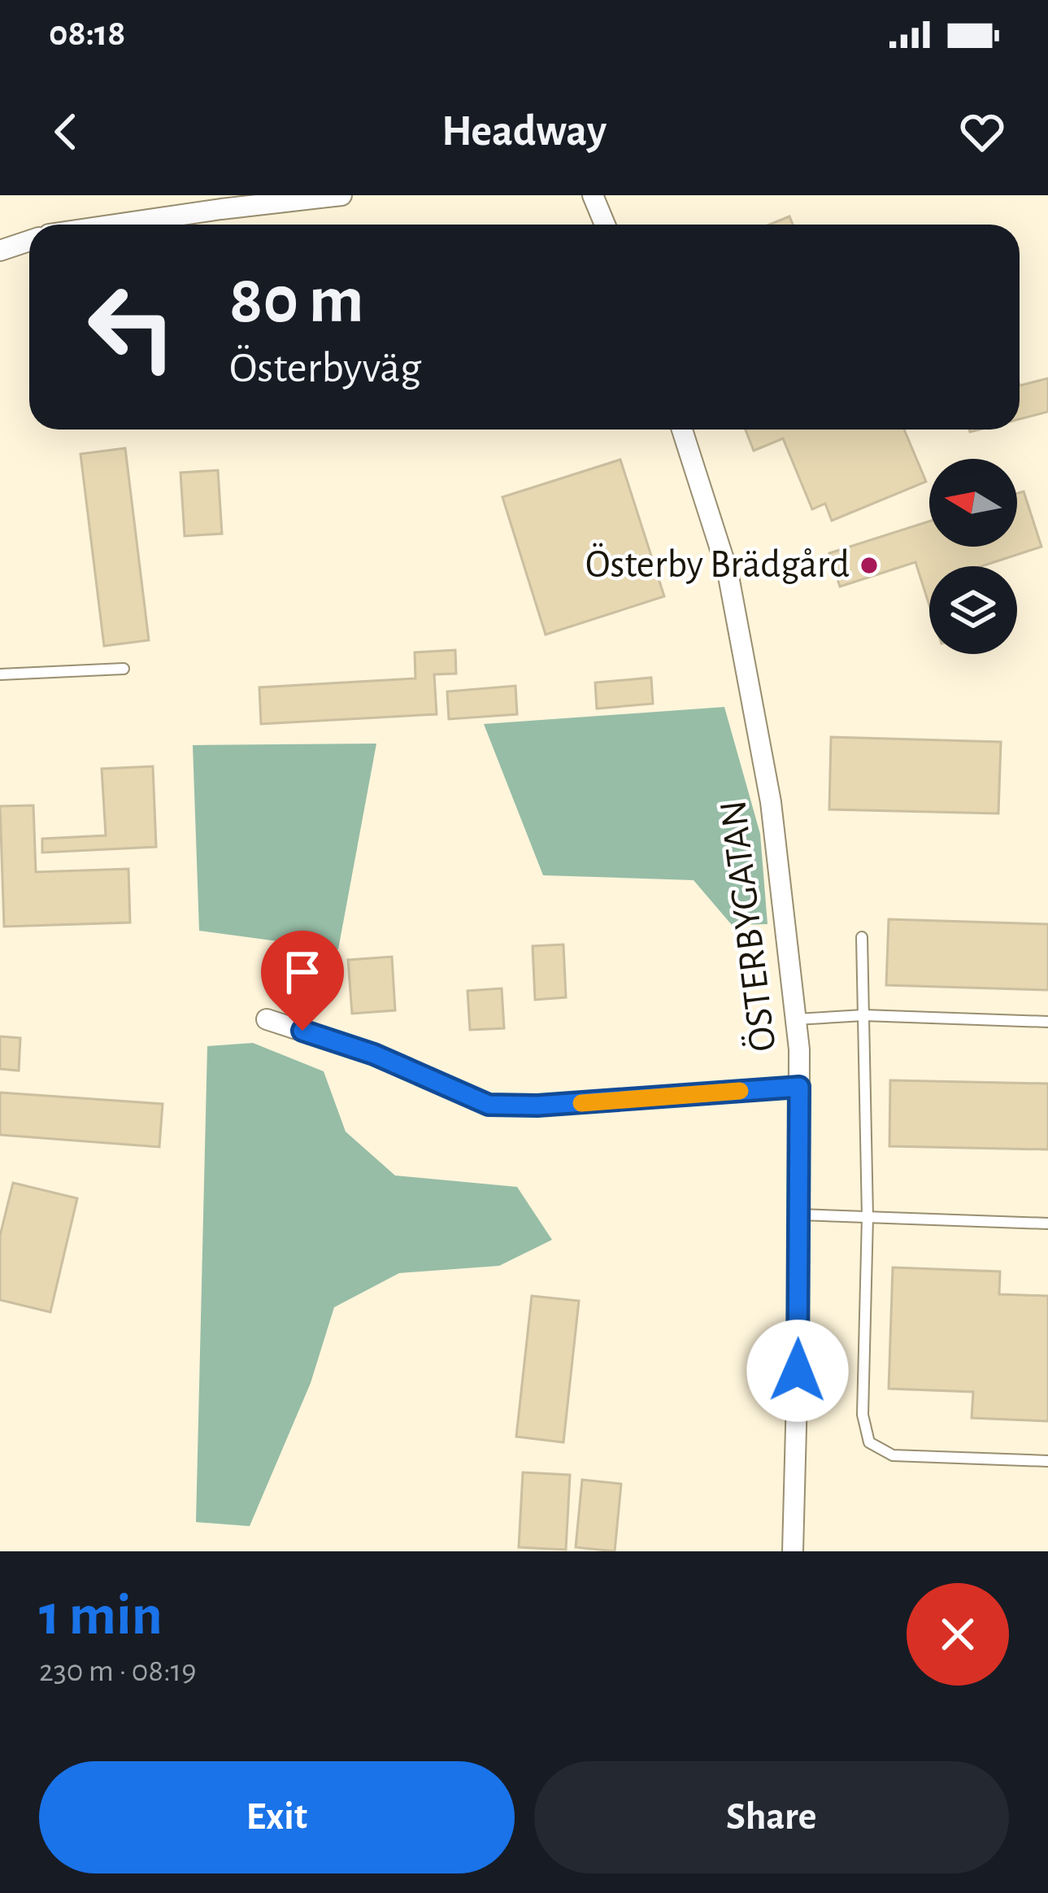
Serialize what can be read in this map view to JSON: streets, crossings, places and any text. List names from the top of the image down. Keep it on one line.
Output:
{"streets":{"street":["ÖSTERBYGATAN"]},"places":["Österby Brädgård"],"north":"left","page":{"status":"08:18","header":"Headway","turn":["80 m","Österbyväg"],"heading":["1 min","230 m · 08:19"],"buttons":["Exit","Share"]}}
